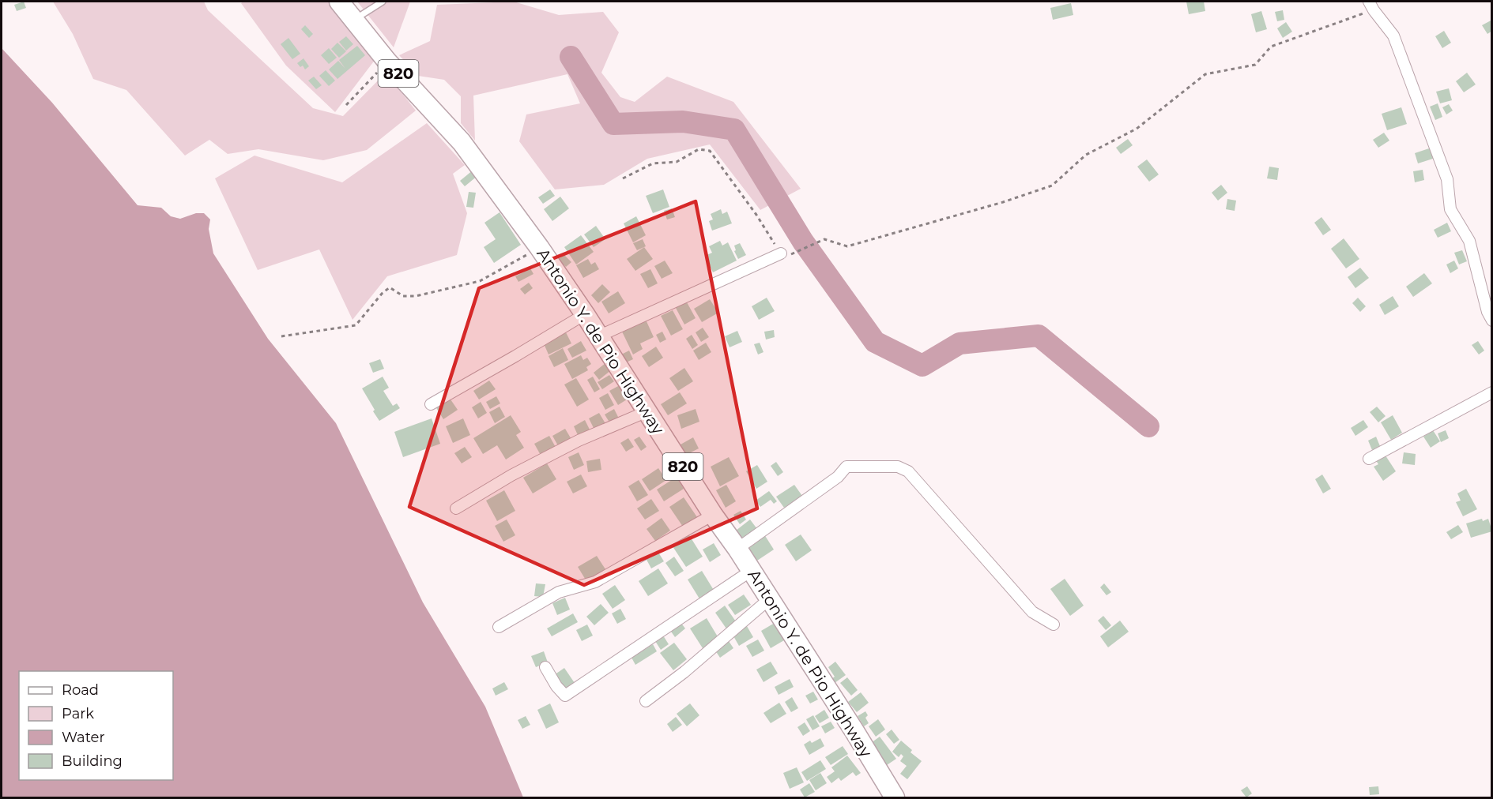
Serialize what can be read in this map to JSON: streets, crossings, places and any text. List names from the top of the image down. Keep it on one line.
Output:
{"streets":{"highway":["820","Antonio Y. de Pio Highway"]},"legend":["Road","Park","Water","Building"]}
